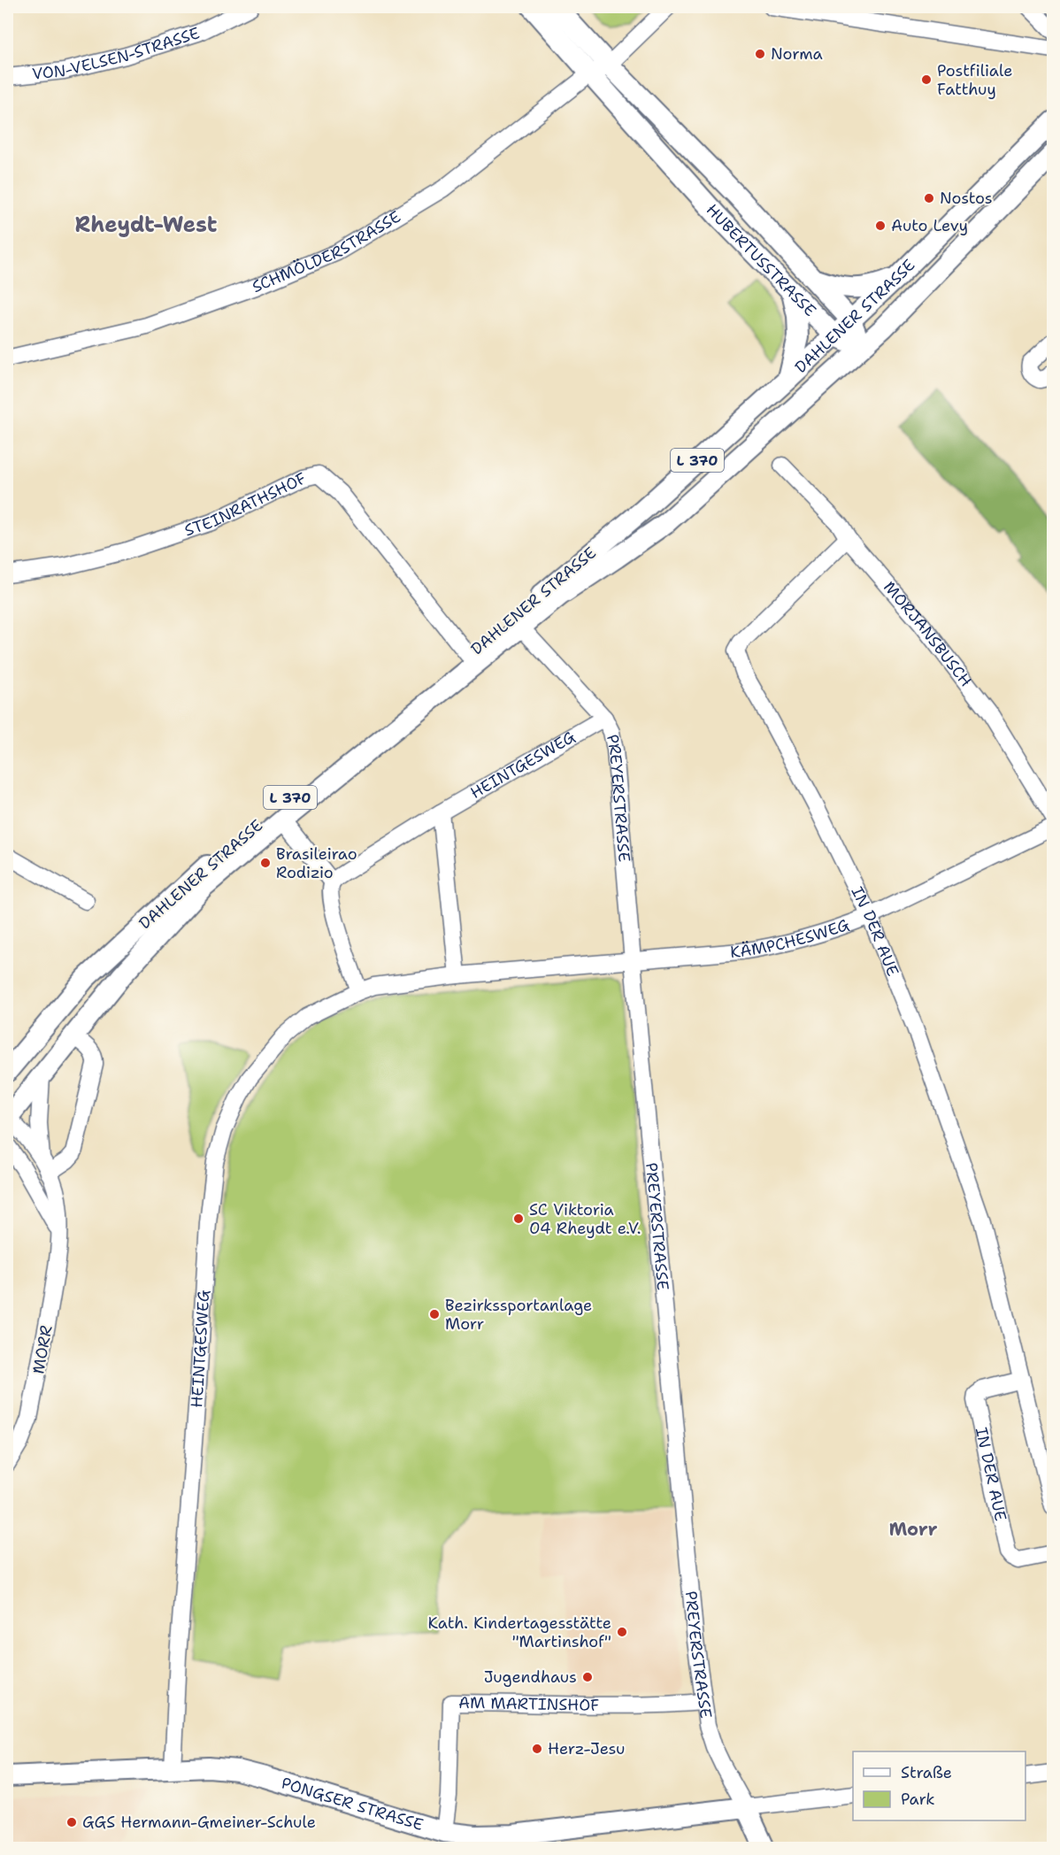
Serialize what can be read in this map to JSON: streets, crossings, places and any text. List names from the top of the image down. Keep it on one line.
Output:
{"streets":{"main road":["HUBERTUSSTRASSE","DAHLENER STRASSE","L 370","PREYERSTRASSE","PONGSER STRASSE"],"street":["VON-VELSEN-STRASSE","SCHMÖLDERSTRASSE","STEINRATHSHOF","MORJANSBUSCH","HEINTGESWEG","IN DER AUE","KÄMPCHESWEG","MORR","AM MARTINSHOF"]},"crossings":[["SCHMÖLDERSTRASSE","HUBERTUSSTRASSE"],["HUBERTUSSTRASSE","DAHLENER STRASSE"],["DAHLENER STRASSE","STEINRATHSHOF"],["DAHLENER STRASSE","PREYERSTRASSE"],["DAHLENER STRASSE","MORR"],["MORJANSBUSCH","IN DER AUE"],["HEINTGESWEG","PREYERSTRASSE"],["HEINTGESWEG","KÄMPCHESWEG"],["HEINTGESWEG","PONGSER STRASSE"],["PREYERSTRASSE","KÄMPCHESWEG"],["PREYERSTRASSE","AM MARTINSHOF"],["PREYERSTRASSE","PONGSER STRASSE"],["IN DER AUE","KÄMPCHESWEG"],["AM MARTINSHOF","PONGSER STRASSE"]],"districts":["Rheydt-West","Morr"],"places":["Norma","Postfiliale Fatthuy","Nostos","Auto Levy","Brasileirao Rodizio","SC Viktoria 04 Rheydt e.V.","Bezirkssportanlage Morr","Kath. Kindertagesstätte \"Martinshof\"","Jugendhaus","Herz-Jesu","GGS Hermann-Gmeiner-Schule"],"legend":["Straße","Park"]}
